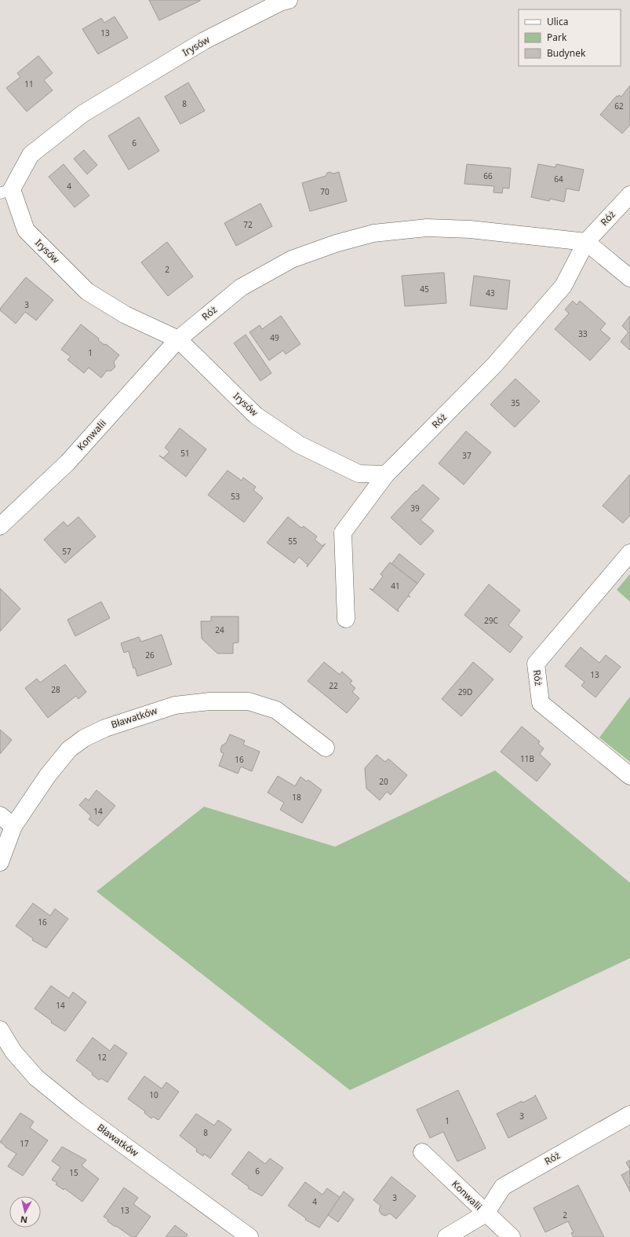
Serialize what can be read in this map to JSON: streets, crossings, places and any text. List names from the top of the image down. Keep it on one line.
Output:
{"streets":{"street":["Irysów","Róż","Konwalii","Bławatków"]},"crossings":[["Irysów","Róż"],["Irysów","Konwalii"],["Róż","Konwalii"]],"house_numbers":["13","11","8","62","6","66","64","4","70","72","2","45","43","3","33","49","1","35","51","37","53","39","55","57","41","29C","24","26","13","22","28","29D","11B","16","20","18","14","16","14","12","10","3","1","8","17","6","15","3","4","13","2"],"legend":["Ulica","Park","Budynek"],"north":"bottom"}
